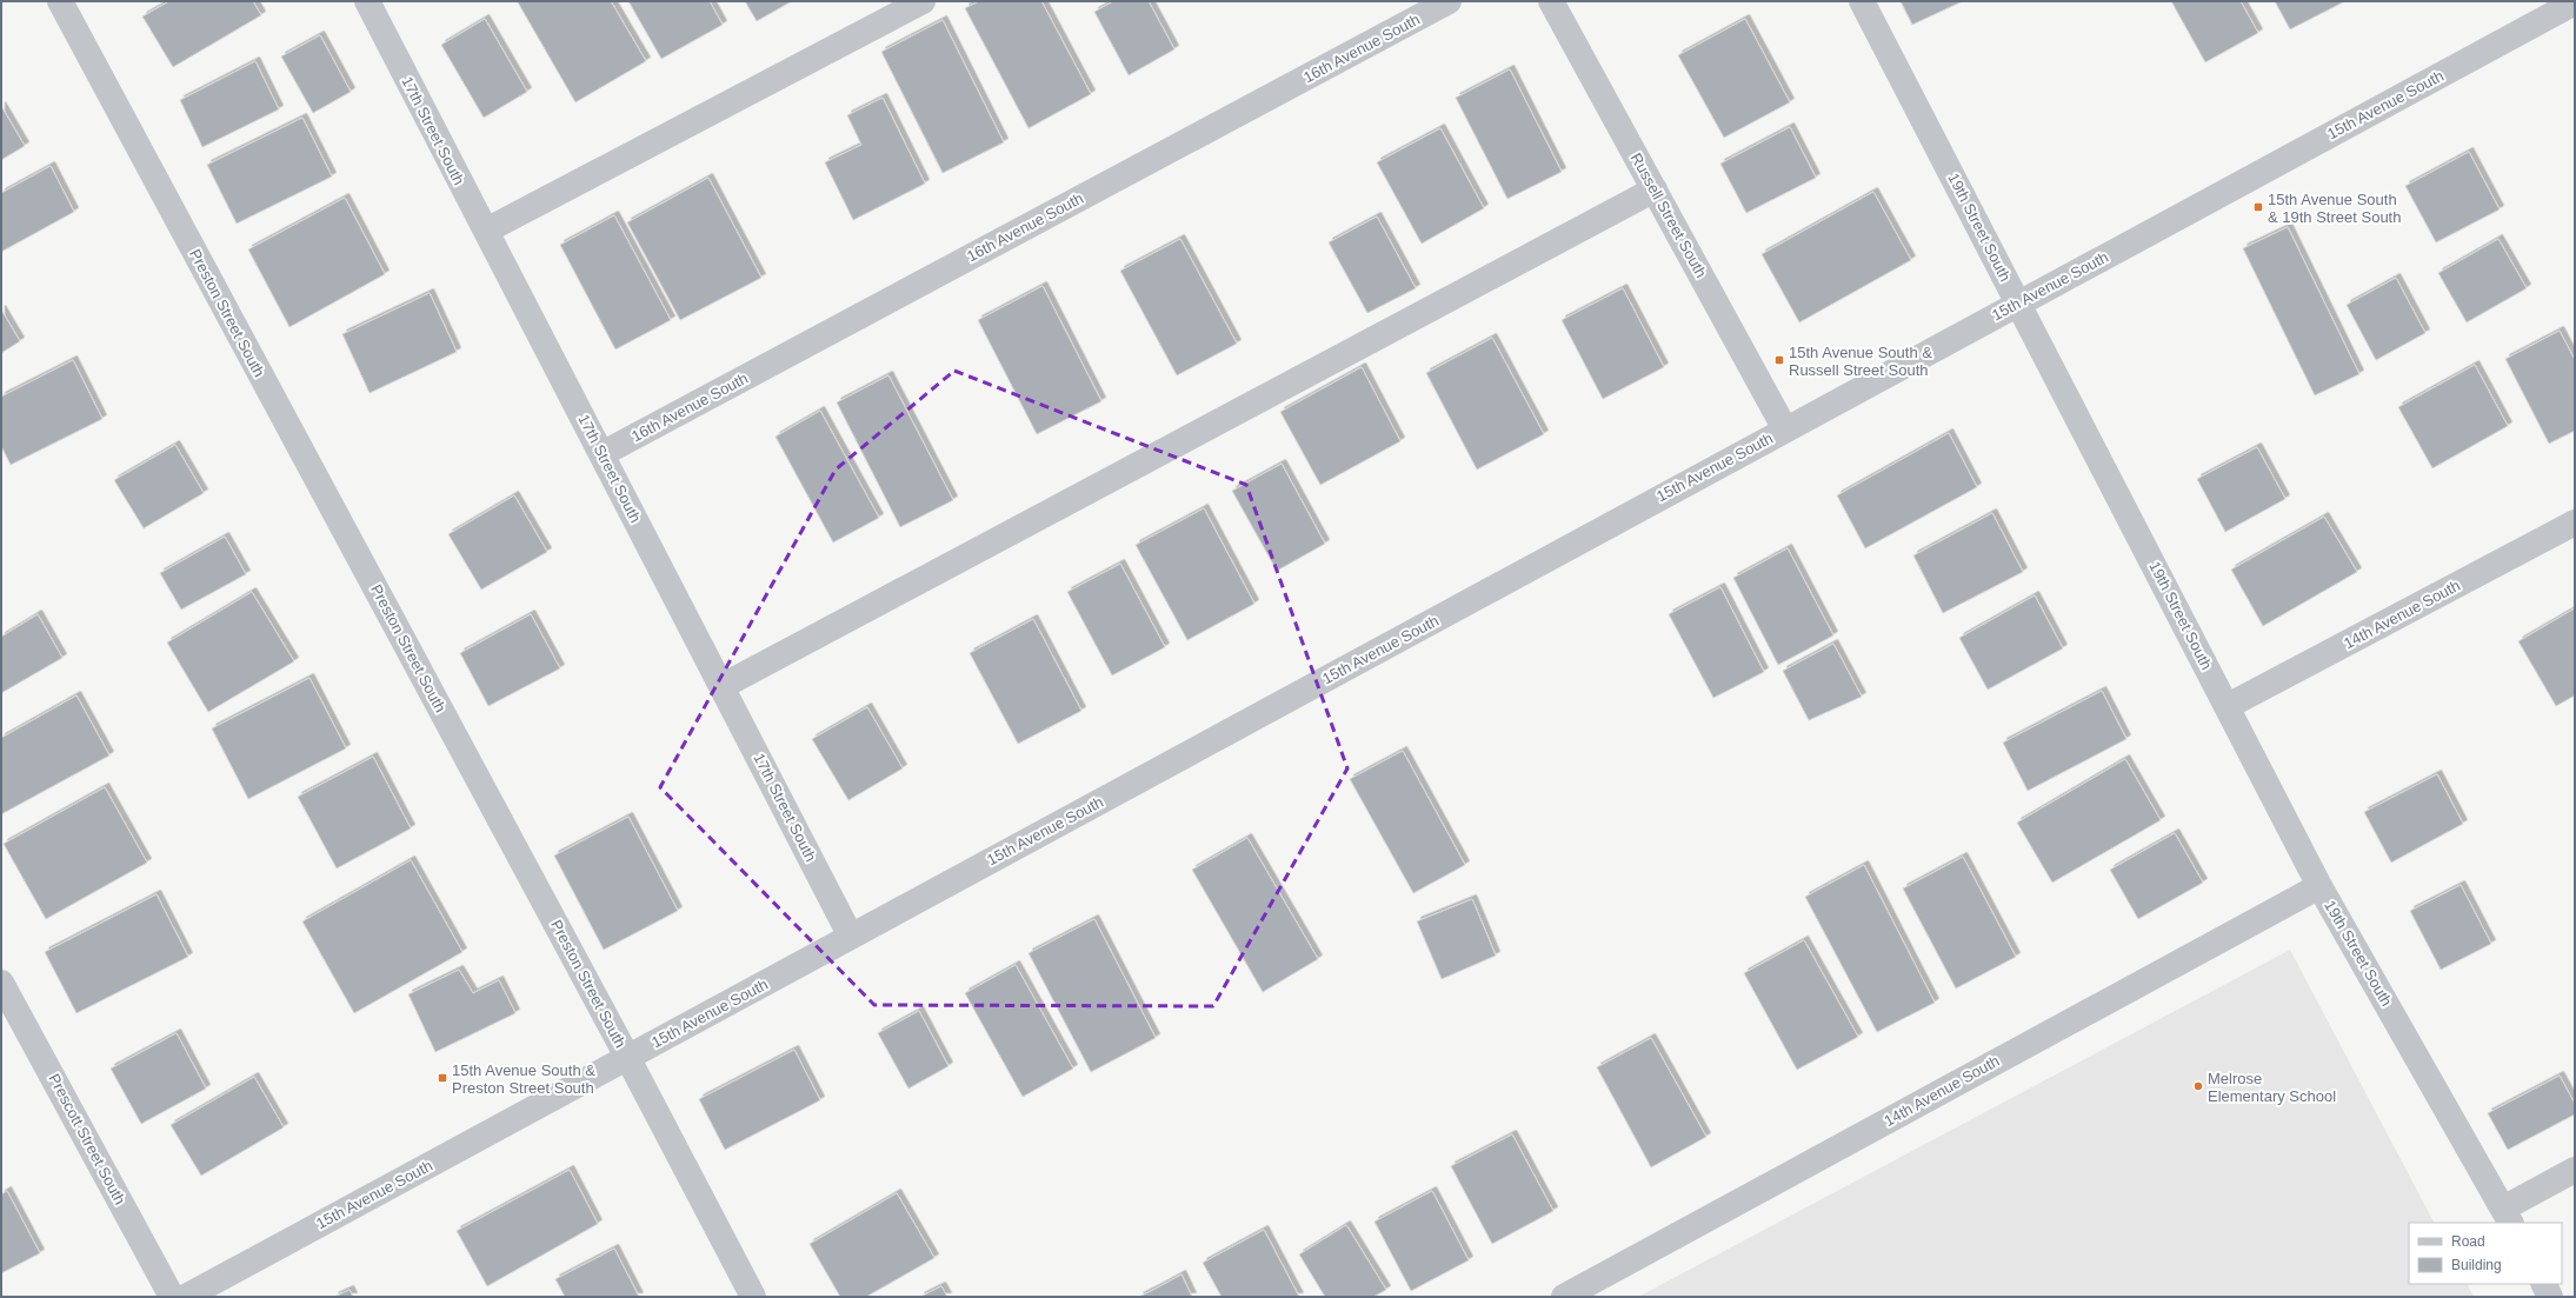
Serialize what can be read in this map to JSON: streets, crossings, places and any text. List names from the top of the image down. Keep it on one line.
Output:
{"streets":{"street":["16th Avenue South","15th Avenue South","17th Street South","Russell Street South","19th Street South","Preston Street South","14th Avenue South","Prescott Street South"]},"crossings":[["16th Avenue South","17th Street South"],["15th Avenue South","17th Street South"],["15th Avenue South","Russell Street South"],["15th Avenue South","19th Street South"],["15th Avenue South","Preston Street South"],["19th Street South","14th Avenue South"]],"places":{"transit":["15th Avenue South & 19th Street South","15th Avenue South & Russell Street South","15th Avenue South & Preston Street South"],"other":["Melrose Elementary School"]},"legend":["Road","Building"]}
